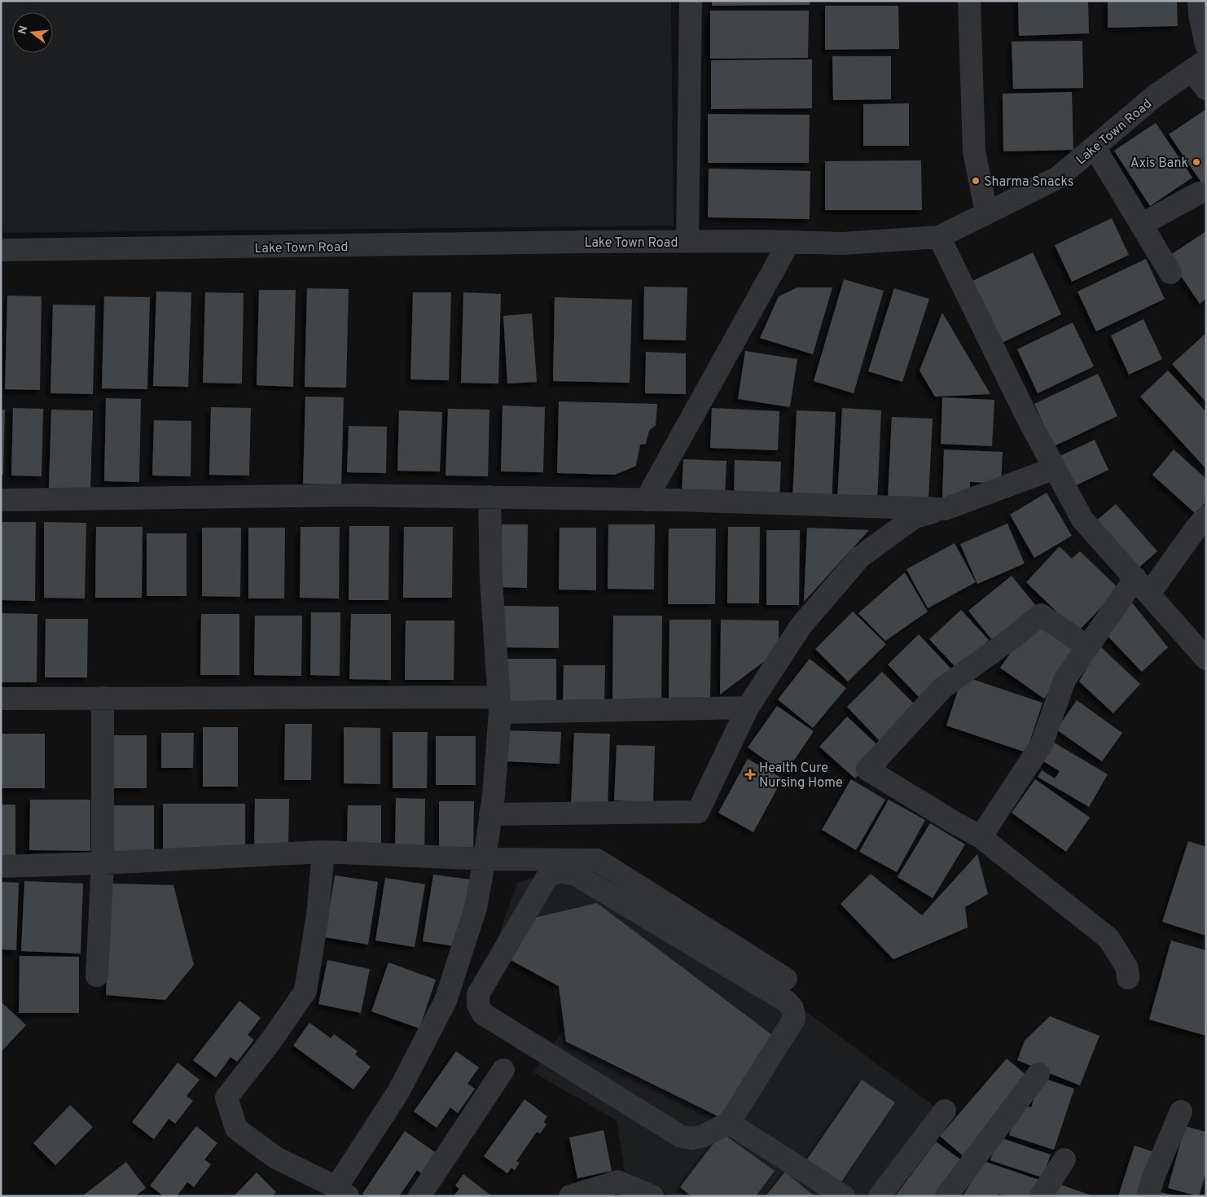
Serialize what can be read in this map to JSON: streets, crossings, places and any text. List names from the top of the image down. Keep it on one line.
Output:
{"streets":{"street":["Lake Town Road"]},"places":{"other":["Axis Bank","Sharma Snacks"],"health":["Health Cure Nursing Home"]},"north":"left"}
